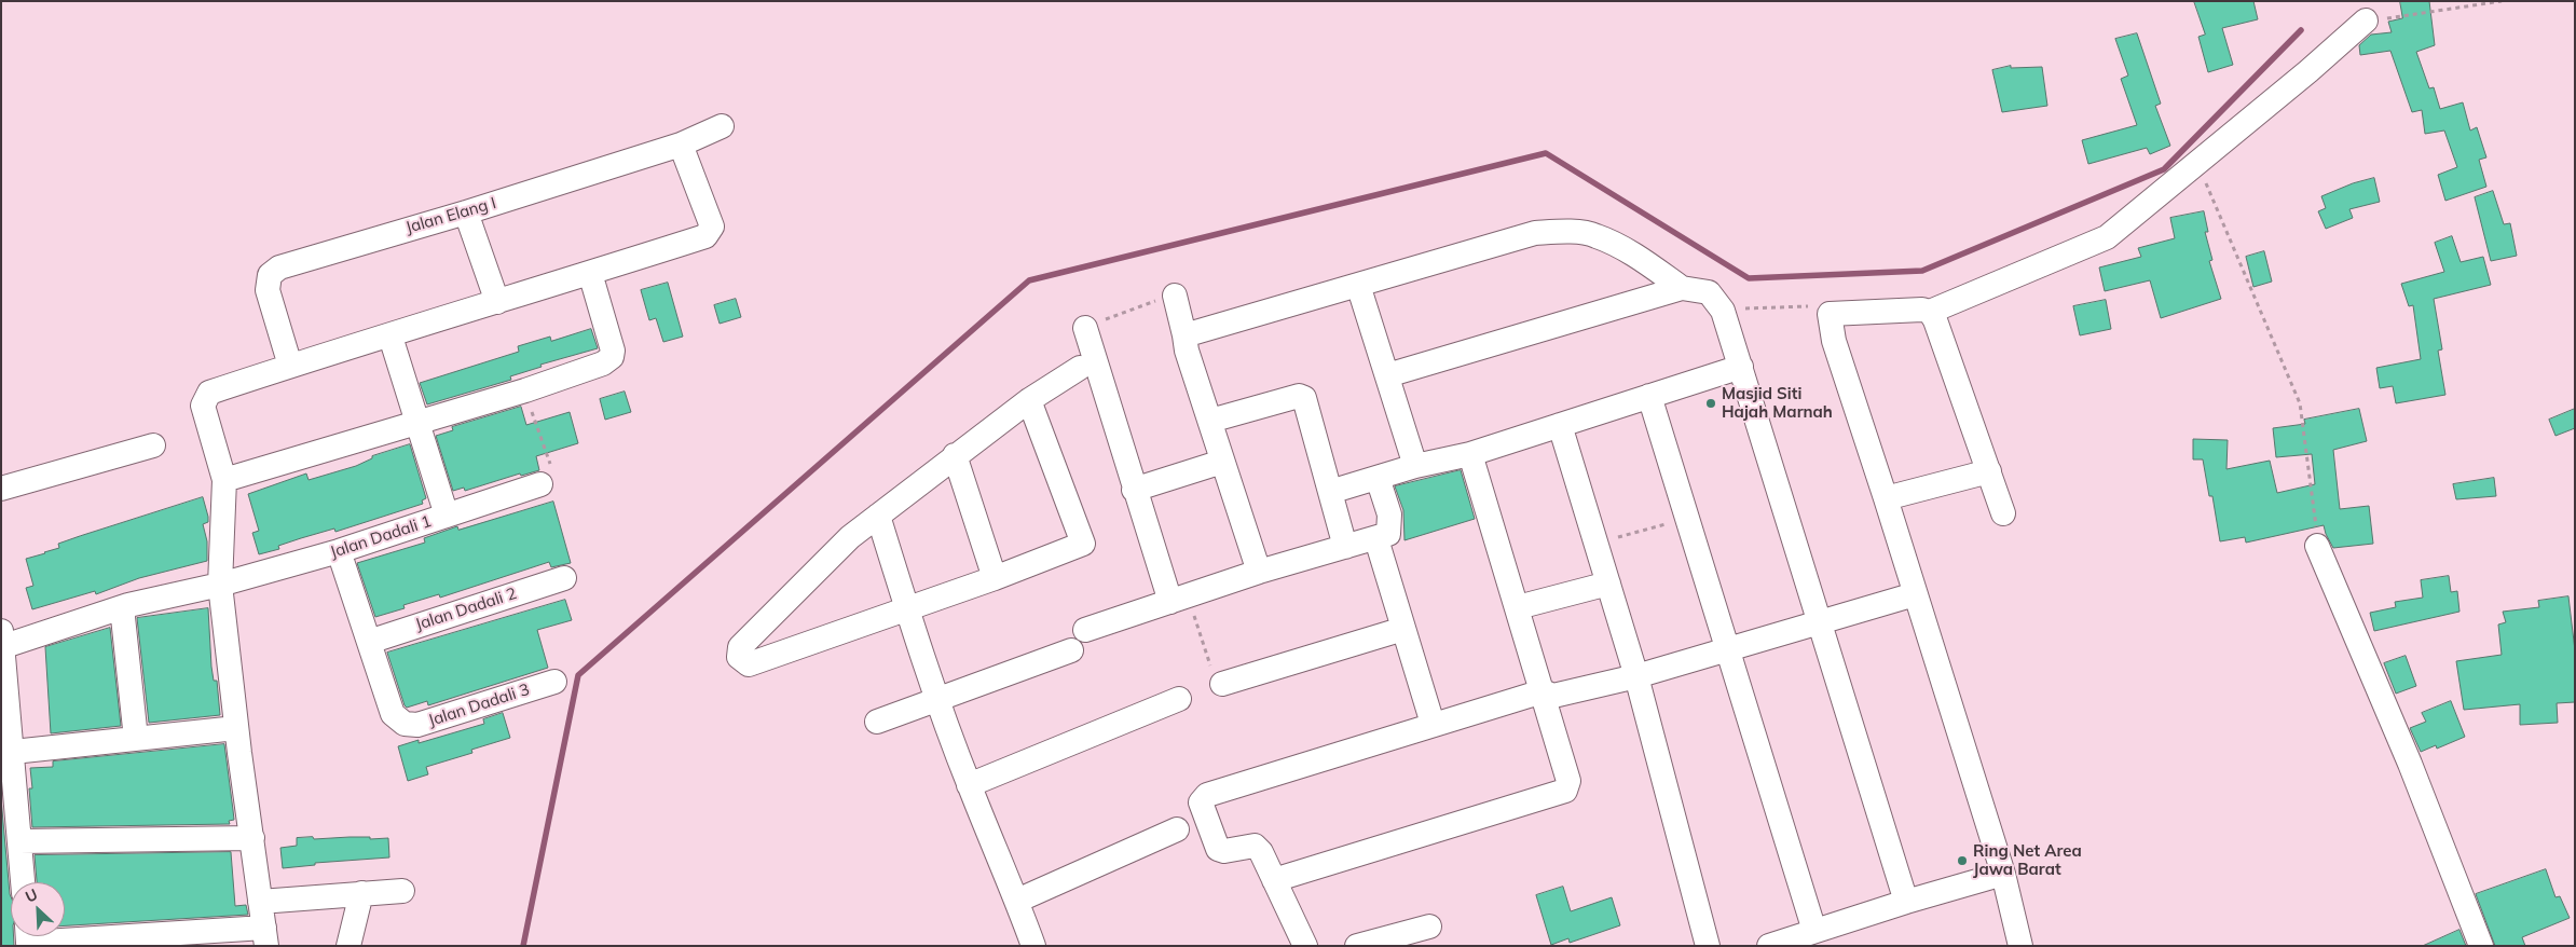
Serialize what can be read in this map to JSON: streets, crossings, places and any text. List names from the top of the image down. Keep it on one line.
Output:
{"streets":{"street":["Jalan Elang I","Jalan Dadali 1","Jalan Dadali 2","Jalan Dadali 3"]},"crossings":[["Jalan Dadali 2","Jalan Dadali 3"]],"places":["Masjid Siti Hajah Marnah","Ring Net Area Jawa Barat"],"north":"top left"}
